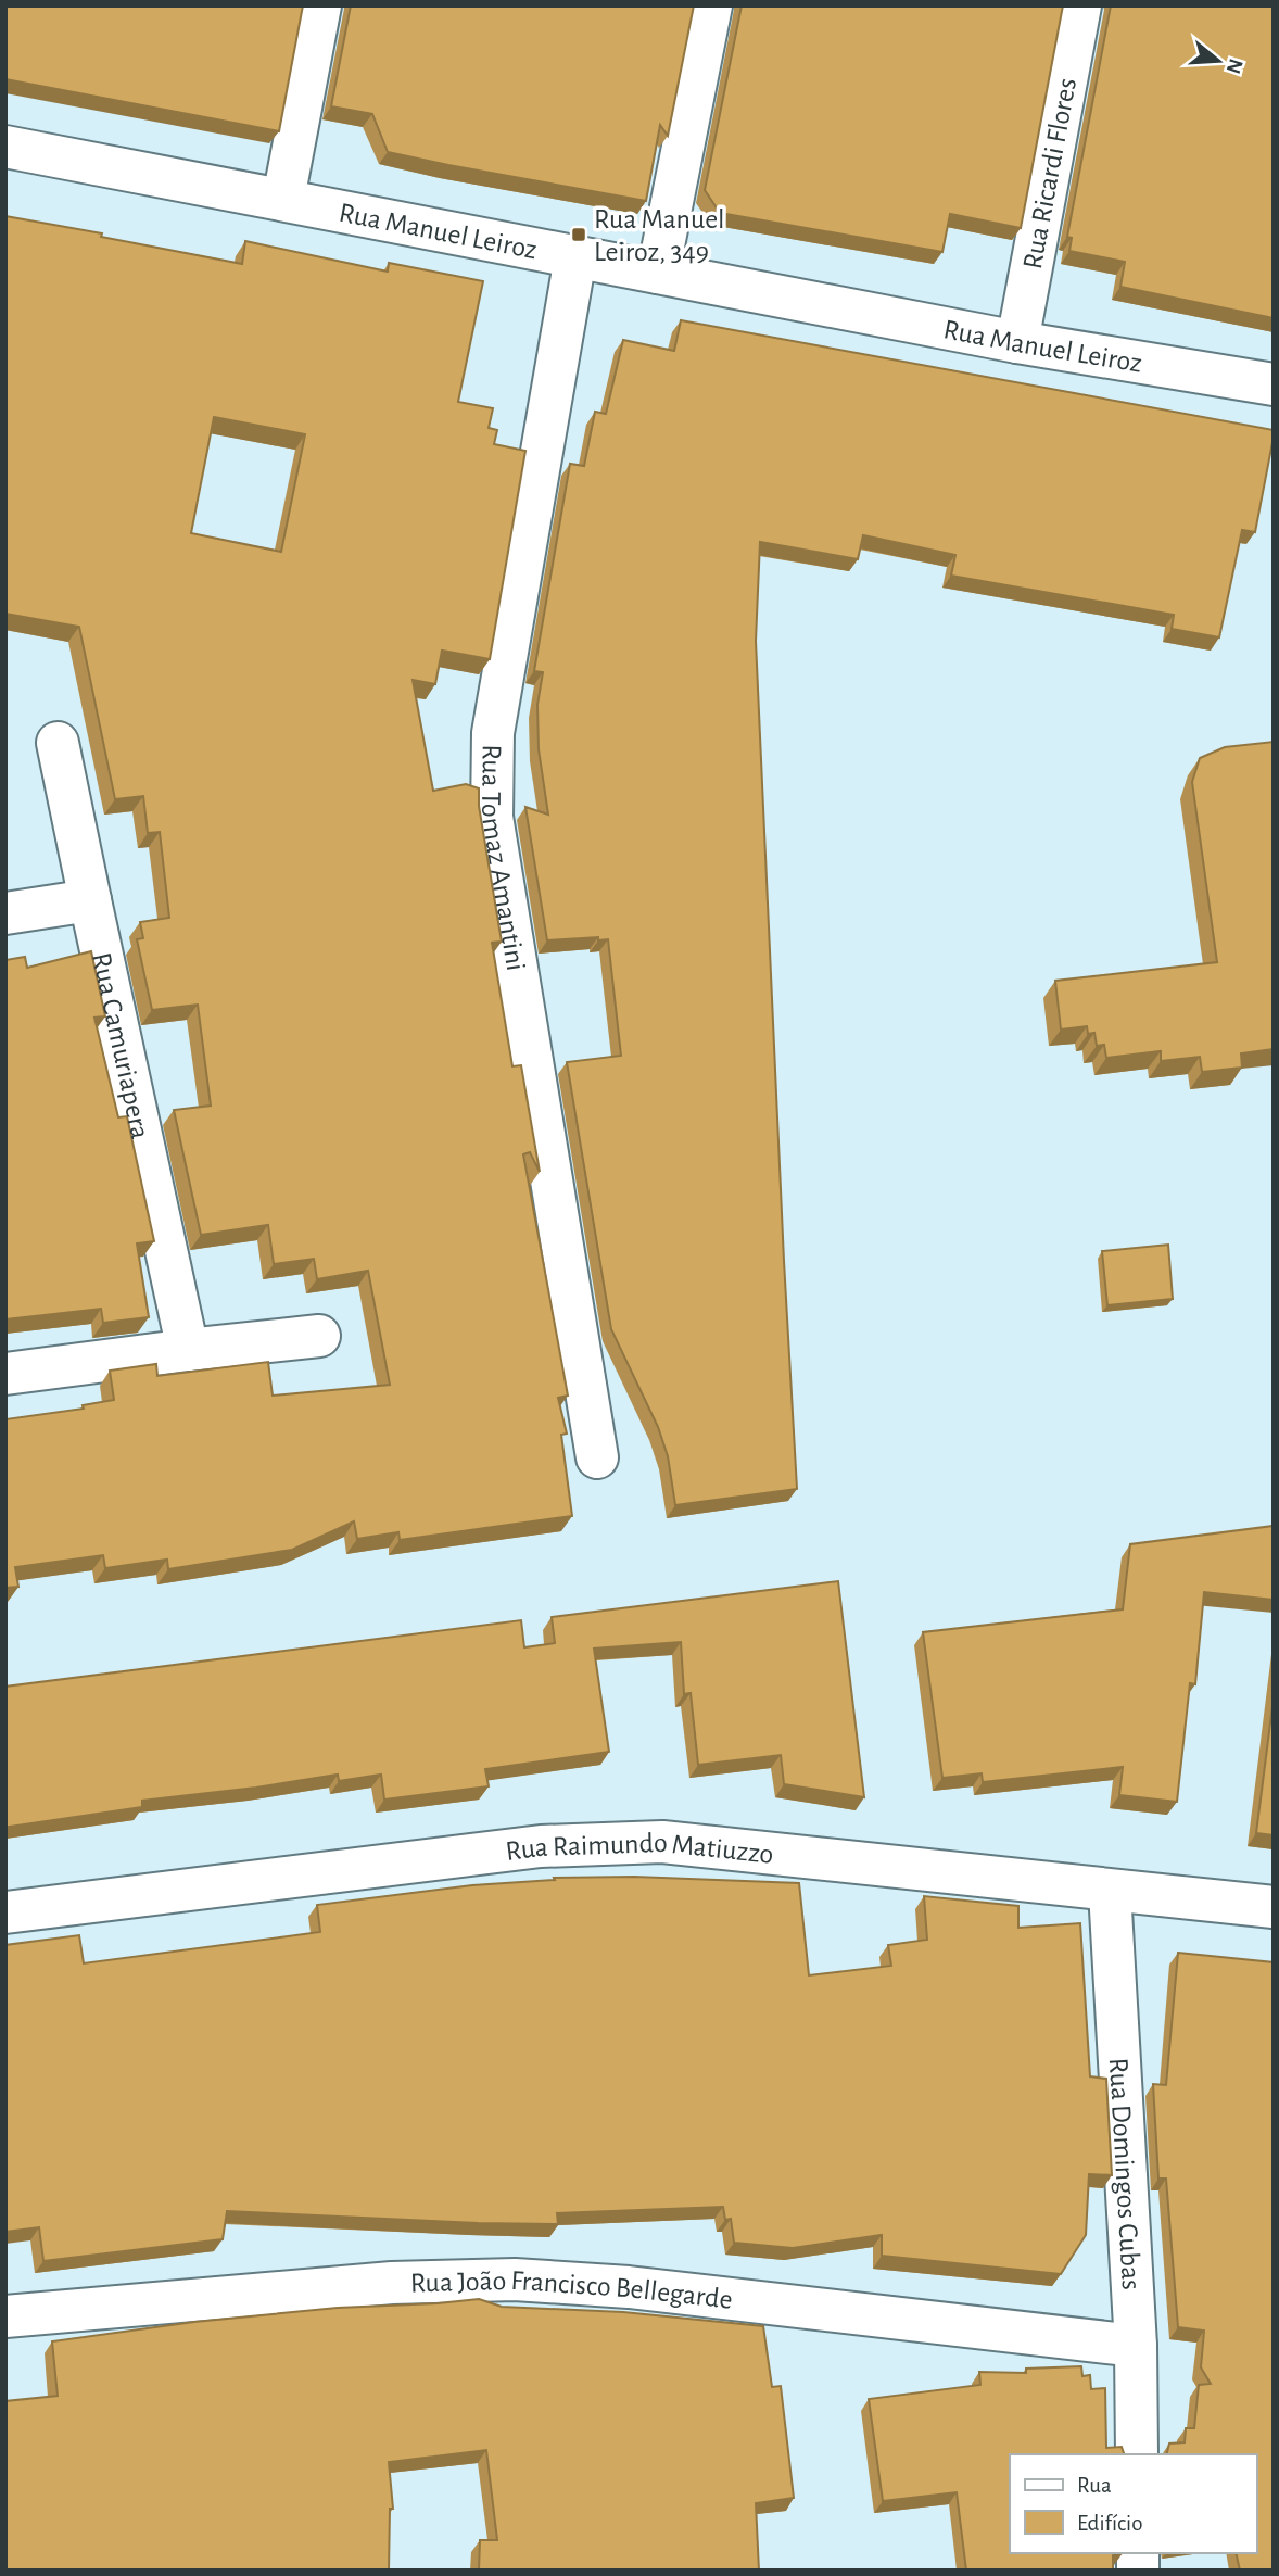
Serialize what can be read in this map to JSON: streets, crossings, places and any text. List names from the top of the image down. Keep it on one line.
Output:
{"streets":{"street":["Rua Ricardi Flores","Rua Manuel Leiroz","Rua Tomaz Amantini","Rua Camuriapera","Rua Raimundo Matiuzzo","Rua Domingos Cubas","Rua João Francisco Bellegarde"]},"crossings":[["Rua Ricardi Flores","Rua Manuel Leiroz"],["Rua Manuel Leiroz","Rua Tomaz Amantini"],["Rua Raimundo Matiuzzo","Rua Domingos Cubas"],["Rua Domingos Cubas","Rua João Francisco Bellegarde"]],"places":{"transit":["Rua Manuel Leiroz, 349"]},"legend":["Rua","Edifício"],"north":"right"}
